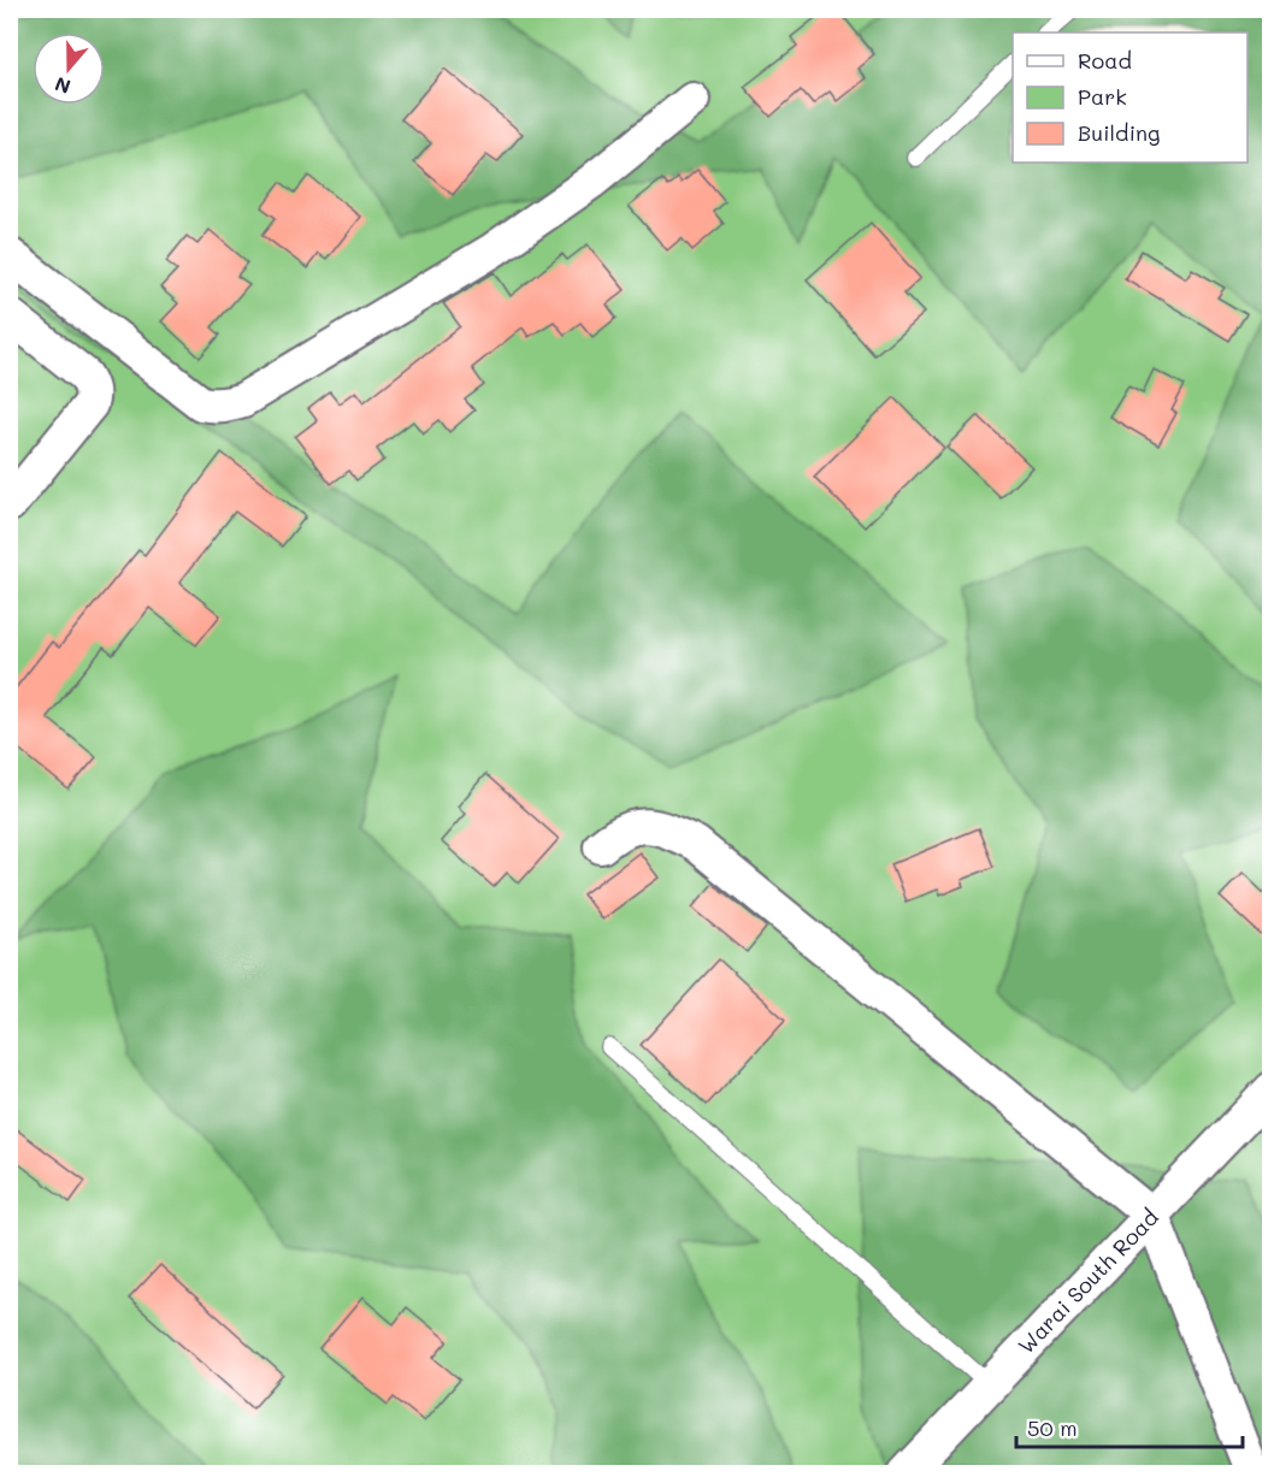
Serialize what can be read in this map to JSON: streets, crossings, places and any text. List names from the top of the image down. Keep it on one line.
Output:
{"streets":{"street":["Warai South Road"]},"legend":["Road","Park","Building"],"scale_bar":"50 m","north":"bottom"}
